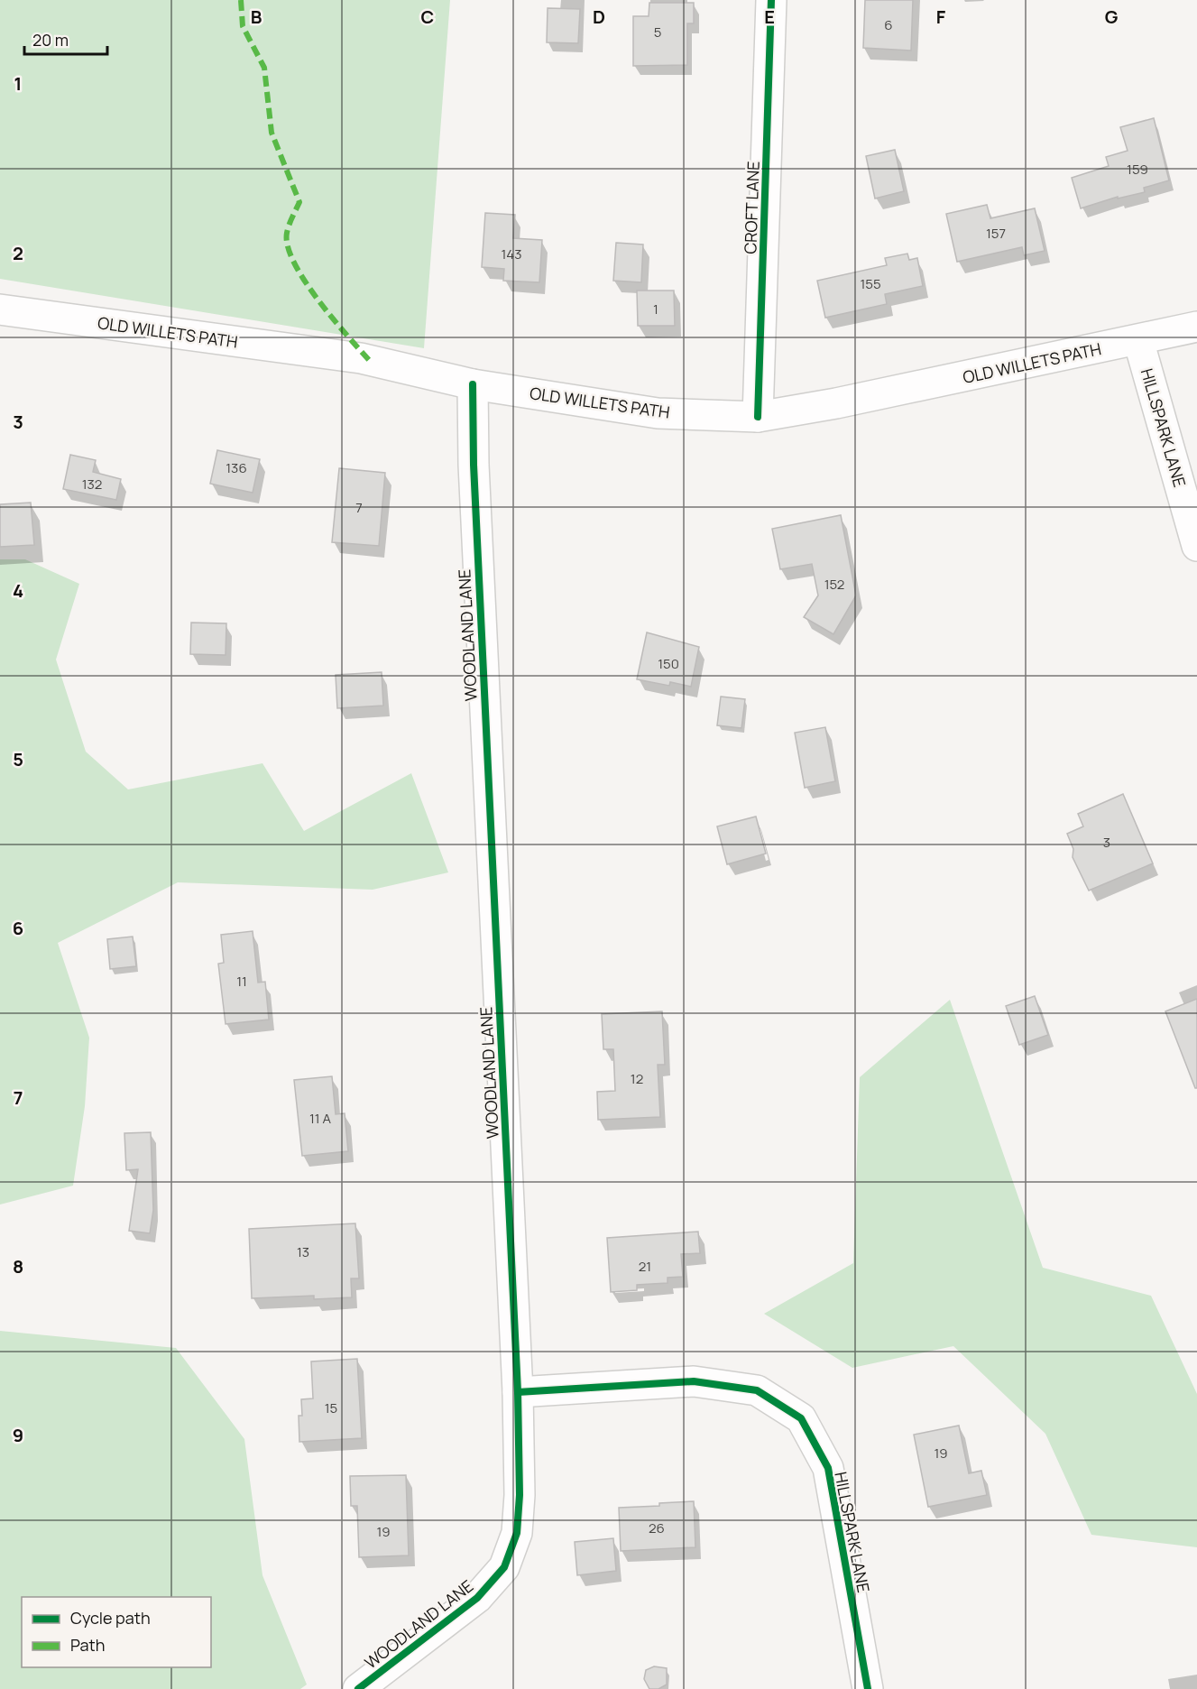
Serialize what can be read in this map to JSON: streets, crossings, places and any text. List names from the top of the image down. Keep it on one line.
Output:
{"streets":{"street":["CROFT LANE","OLD WILLETS PATH","HILLSPARK LANE","WOODLAND LANE"]},"crossings":[["CROFT LANE","OLD WILLETS PATH"],["OLD WILLETS PATH","HILLSPARK LANE"],["OLD WILLETS PATH","WOODLAND LANE"],["HILLSPARK LANE","WOODLAND LANE"]],"house_numbers":["6","5","159","157","143","155","1","136","132","7","152","150","3","11","12","11 A","13","21","15","19","26","19"],"legend":["Cycle path","Path"],"scale_bar":"20 m","grid":{"columns":["B","C","D","E","F","G"],"rows":["1","2","3","4","5","6","7","8","9"]}}
